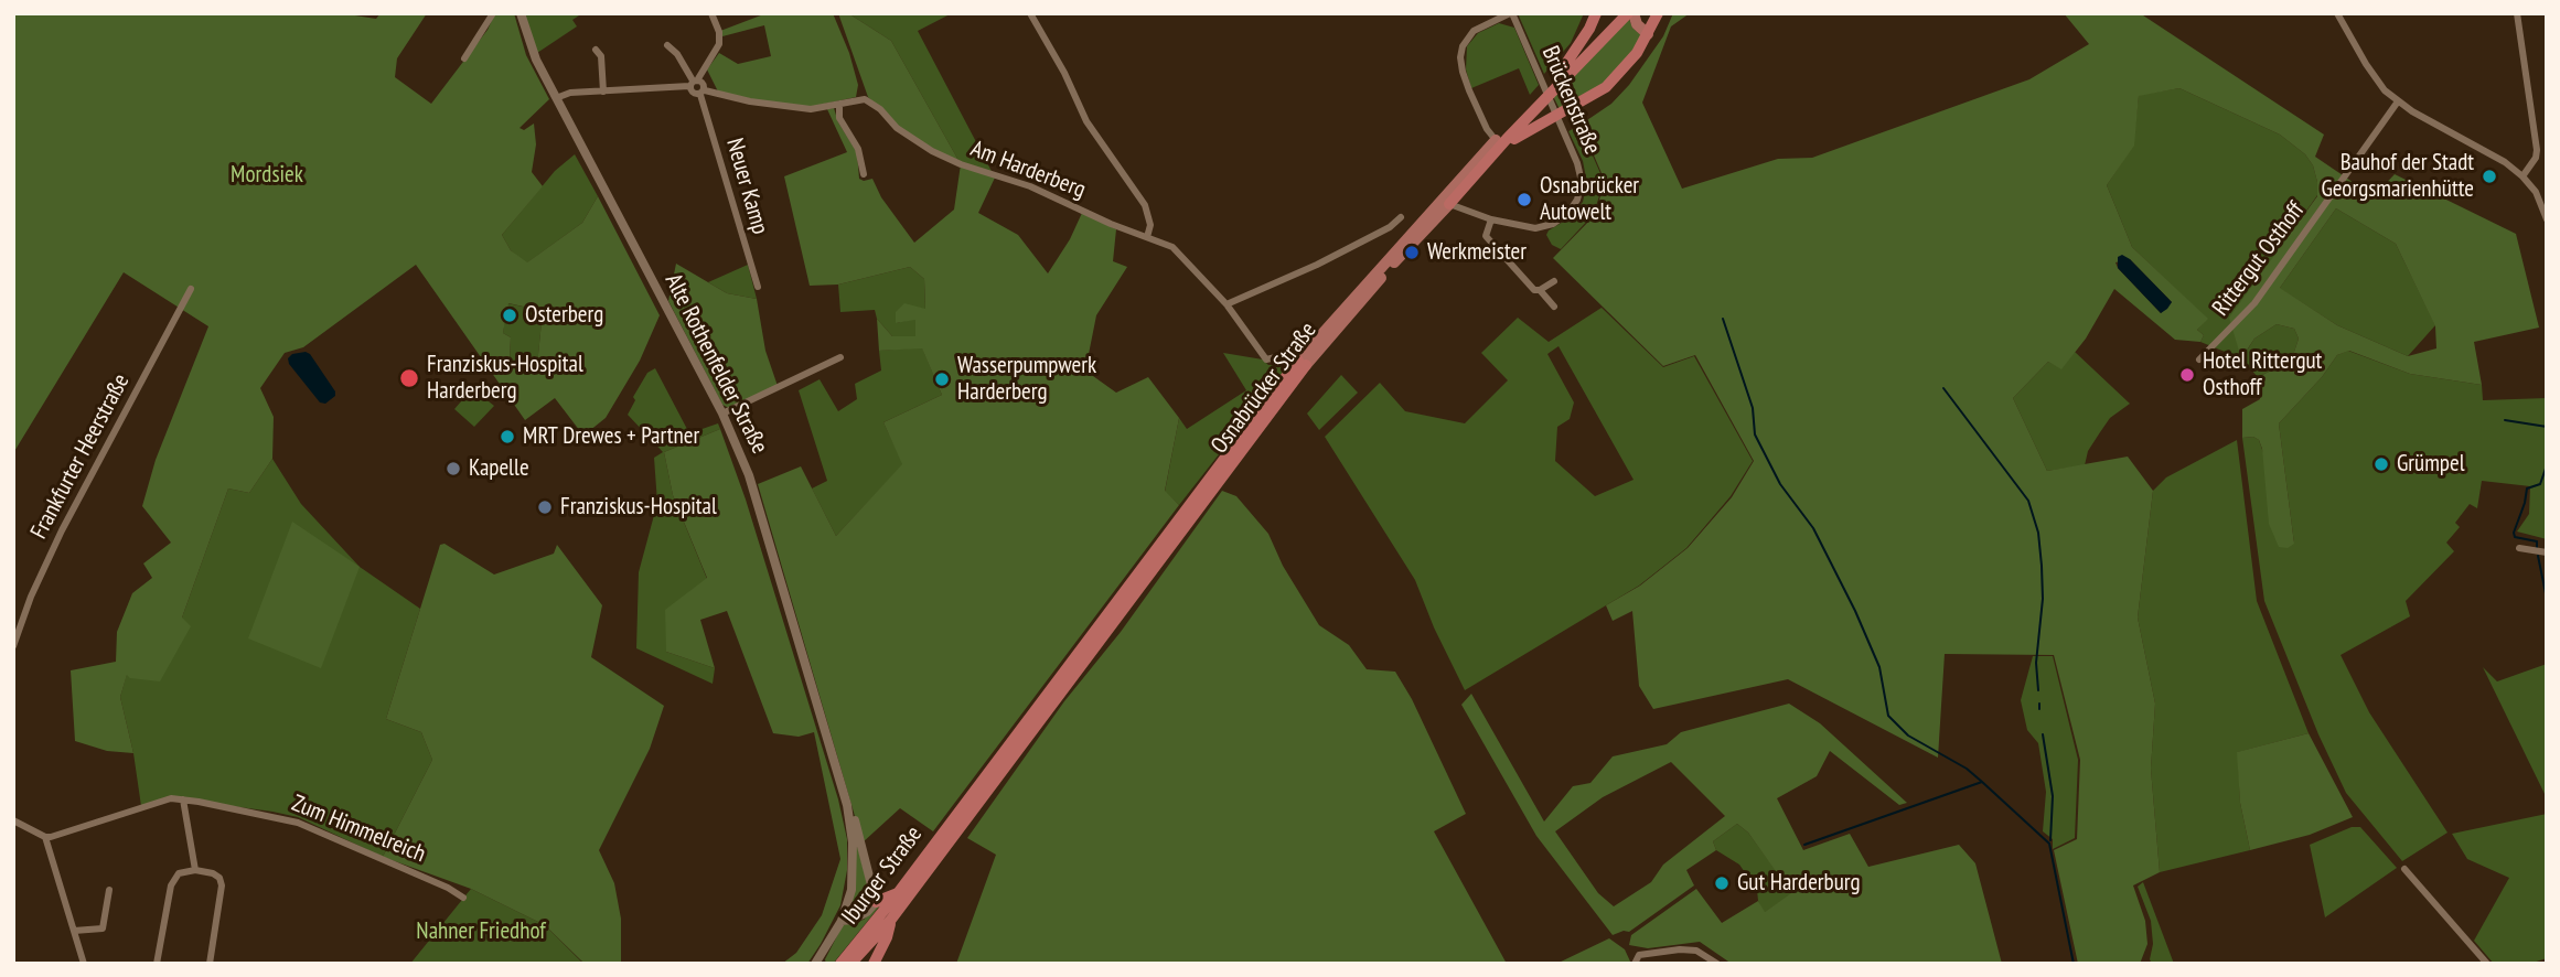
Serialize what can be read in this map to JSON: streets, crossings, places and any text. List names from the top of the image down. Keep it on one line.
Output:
{"streets":{"highway":["Osnabrücker Straße","Iburger Straße"],"street":["Brückenstraße","Am Harderberg","Neuer Kamp","Rittergut Osthoff","Alte Rothenfelder Straße","Frankfurter Heerstraße","Zum Himmelreich"]},"crossings":[["Brückenstraße","Osnabrücker Straße"],["Am Harderberg","Neuer Kamp"],["Am Harderberg","Osnabrücker Straße"],["Alte Rothenfelder Straße","Iburger Straße"],["Osnabrücker Straße","Iburger Straße"]],"parks":["Mordsiek","Nahner Friedhof"],"places":["Bauhof der Stadt Georgsmarienhütte","Osnabrücker Autowelt","Werkmeister","Osterberg","Hotel Rittergut Osthoff","Franziskus-Hospital Harderberg","Wasserpumpwerk Harderberg","MRT Drewes + Partner","Grümpel","Kapelle","Franziskus-Hospital","Gut Harderburg"]}
